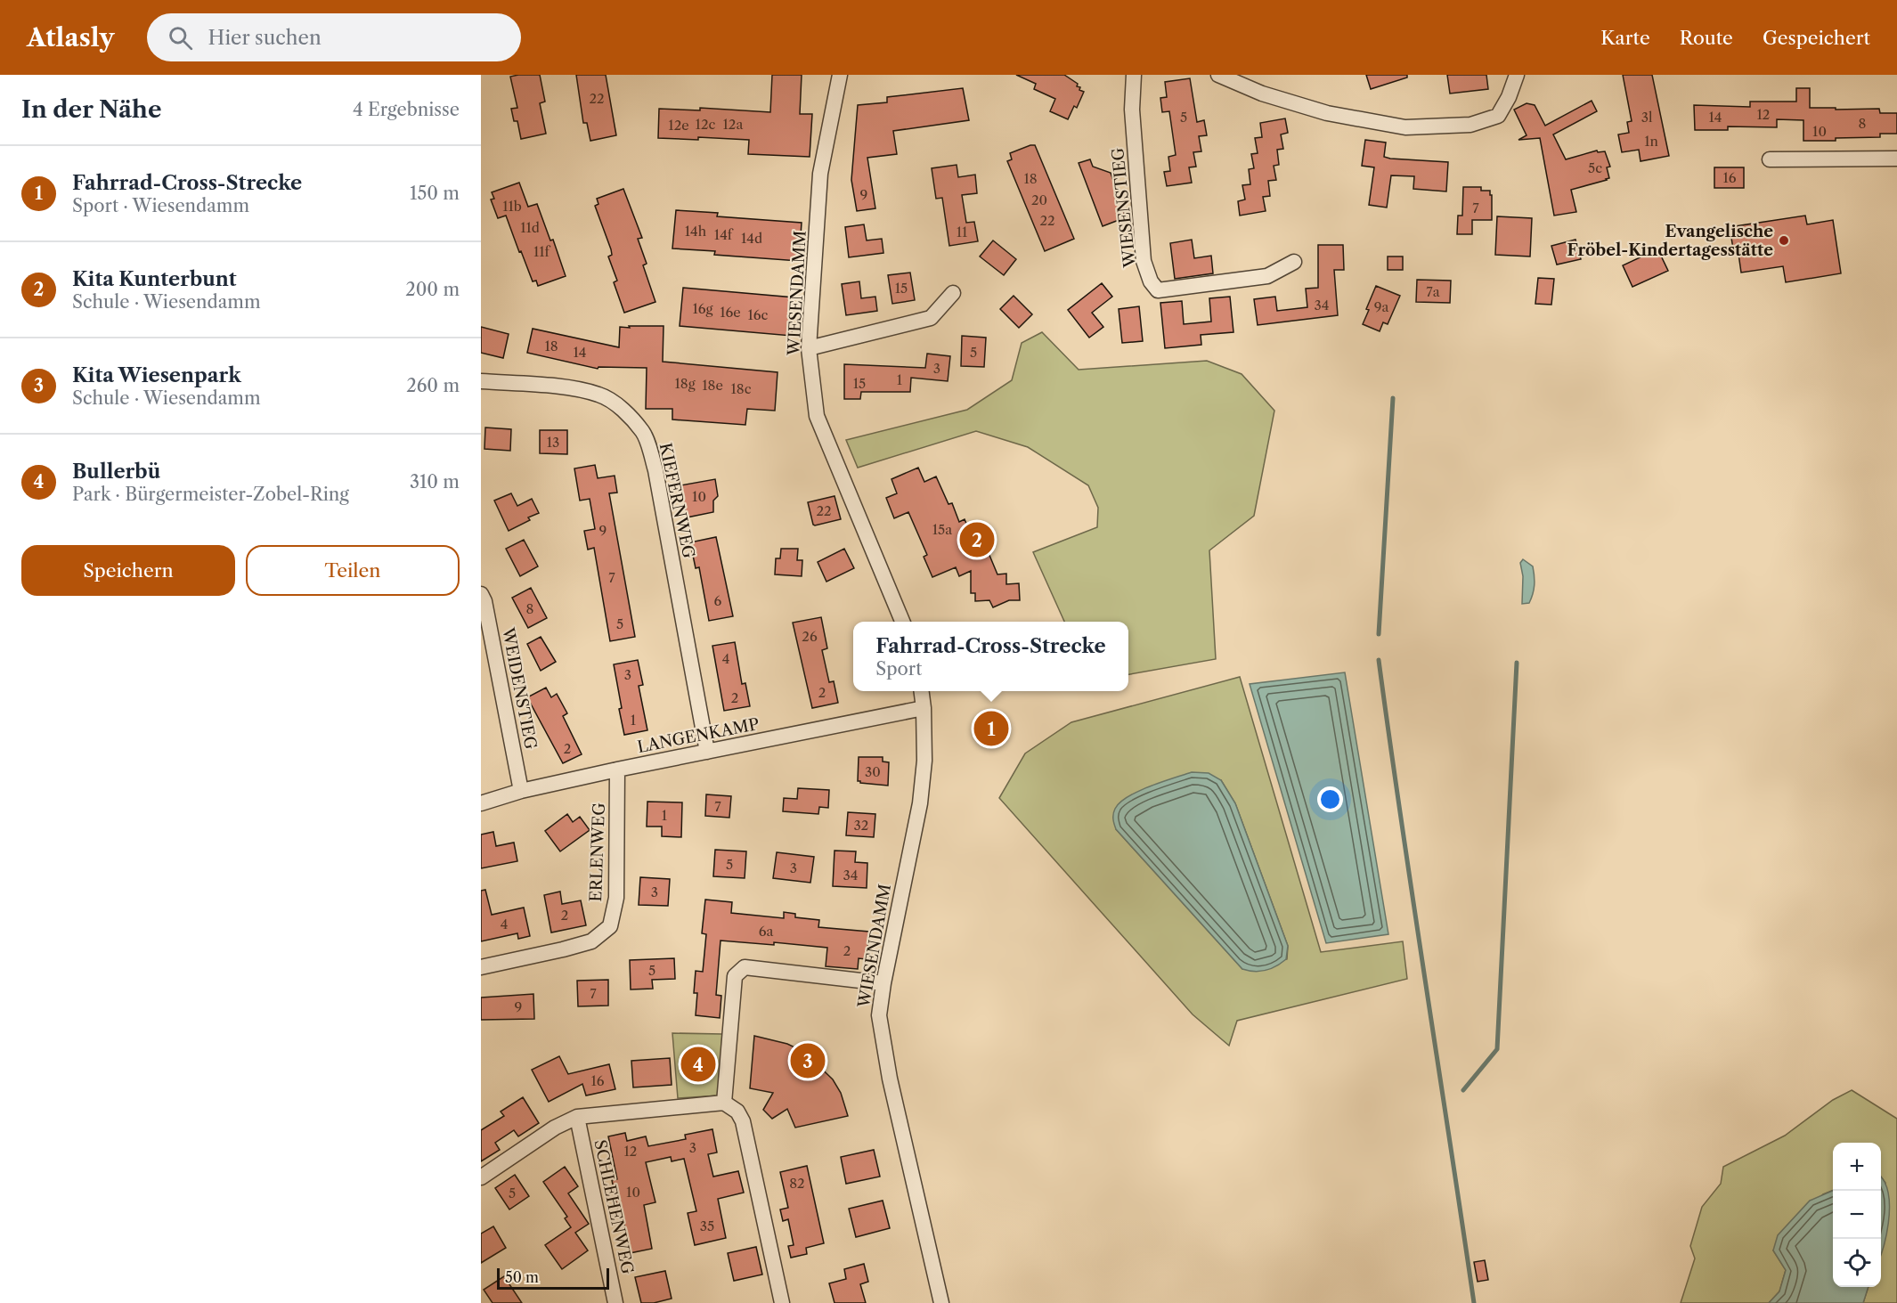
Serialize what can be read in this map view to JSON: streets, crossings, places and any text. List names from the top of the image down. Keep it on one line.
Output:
{"streets":{"street":["WIESENSTIEG","WIESENDAMM","KIEFERNWEG","WEIDENSTIEG","LANGENKAMP","ERLENWEG","SCHLEHENWEG"]},"crossings":[["WIESENDAMM","LANGENKAMP"],["KIEFERNWEG","LANGENKAMP"],["WEIDENSTIEG","LANGENKAMP"],["LANGENKAMP","ERLENWEG"]],"places":["Evangelische Fröbel-Kindertagesstätte"],"house_numbers":["22","12","5","3l","14","8","12c","12a","12e","10","1n","5c","16","18","9","20","11b","7","22","11d","14h","11","14f","14d","11f","15","7a","34","9a","16g","16e","16c","18","14","5","3","1","18g","15","18e","18c","13","10","22","15a","9","7","6","8","5","26","4","3","2","2","1","2","30","7","1","32","5","3","34","3","2","4","6a","2","5","7","9","16","3","12","82","10","5","35"],"scale_bar":"50 m","page":{"header":"Atlasly","search":"Hier suchen","nav":["Karte","Route","Gespeichert"],"heading":["In der Nähe","4 Ergebnisse"],"list":[{"mark":"1","name":"Fahrrad-Cross-Strecke","note":"Sport · Wiesendamm","value":"150 m"},{"mark":"2","name":"Kita Kunterbunt","note":"Schule · Wiesendamm","value":"200 m"},{"mark":"3","name":"Kita Wiesenpark","note":"Schule · Wiesendamm","value":"260 m"},{"mark":"4","name":"Bullerbü","note":"Park · Bürgermeister-Zobel-Ring","value":"310 m"}],"pins":["2","1","3","4"],"buttons":["Speichern","Teilen"],"popup":["Fahrrad-Cross-Strecke","Sport"],"map_buttons":["+","−"],"scale":"50 m"}}
